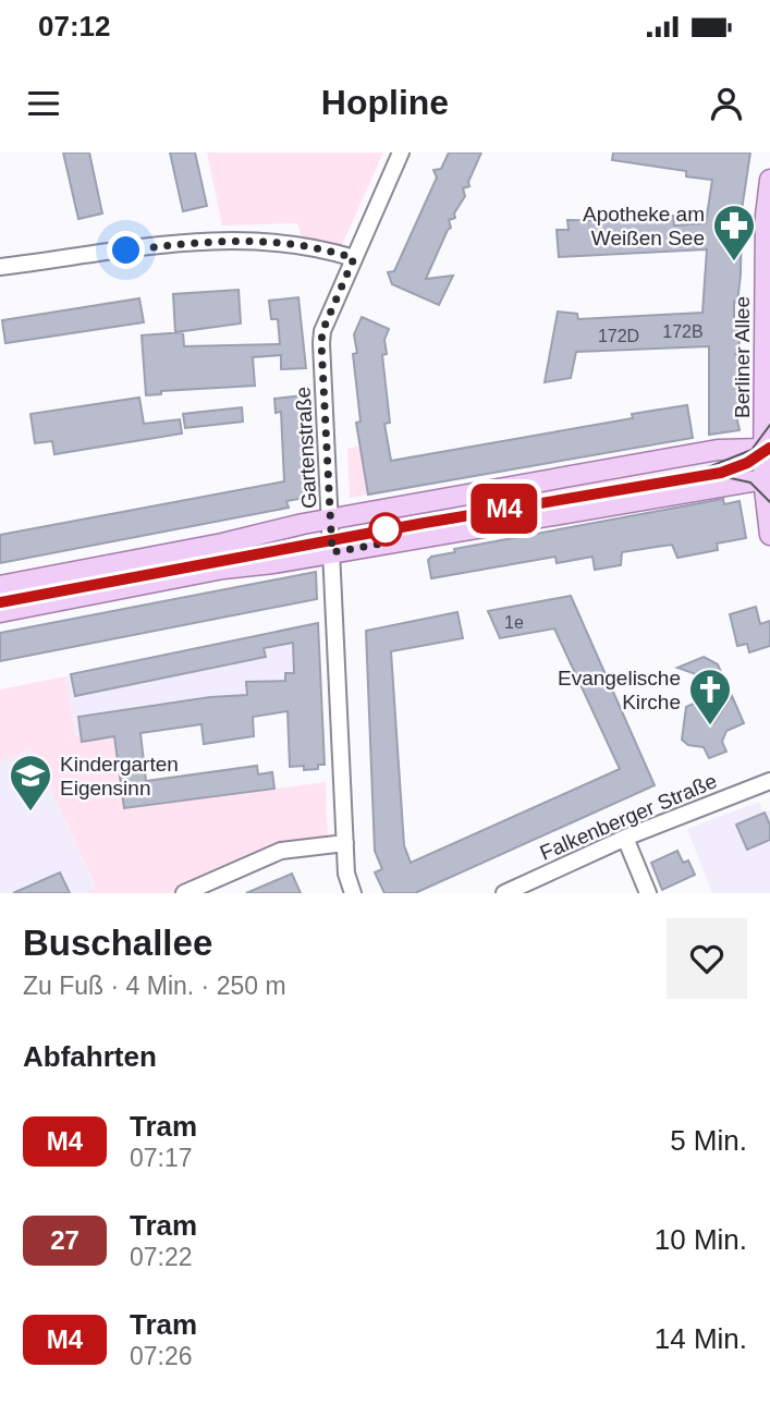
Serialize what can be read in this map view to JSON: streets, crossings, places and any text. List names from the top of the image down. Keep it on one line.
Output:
{"streets":{"main road":["Berliner Allee"],"street":["Gartenstraße","Falkenberger Straße"]},"places":{"pharmacy":["Apotheke am Weißen See"],"church":["Evangelische Kirche"],"school or university":["Kindergarten Eigensinn"]},"lines":["tram line M4"],"house_numbers":["172B","172D","1e"],"page":{"status":"07:12","header":"Hopline","on_map":"M4","heading":[["Buschallee","Zu Fuß · 4 Min. · 250 m"],"Abfahrten"],"list":[{"mark":"M4","name":"Tram","note":"07:17","value":"5 Min."},{"mark":"27","name":"Tram","note":"07:22","value":"10 Min."},{"mark":"M4","name":"Tram","note":"07:26","value":"14 Min."}]}}
